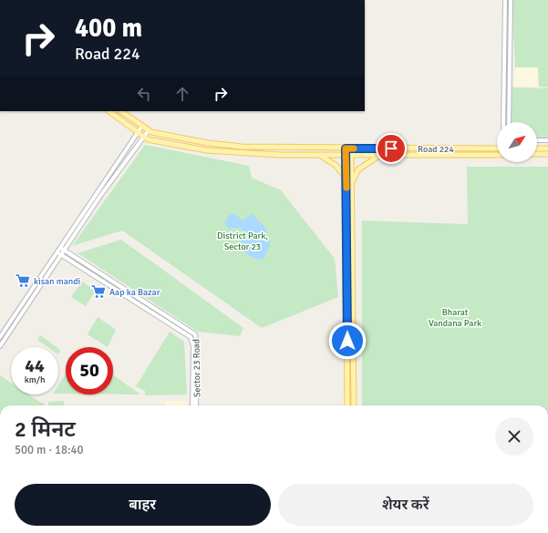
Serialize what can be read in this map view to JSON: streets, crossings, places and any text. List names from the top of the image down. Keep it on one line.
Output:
{"streets":{"main road":["Road 224"],"street":["Sector 23 Road"]},"parks":["District Park, Sector 23","Bharat Vandana Park"],"places":{"supermarket":["kisan mandi","Aap ka Bazar"]},"north":"top right","page":{"turn":["400 m","Road 224"],"speed":"44 km/h","limit":"50","heading":["2 मिनट","500 m · 18:40"],"buttons":["बाहर","शेयर करें"]}}
